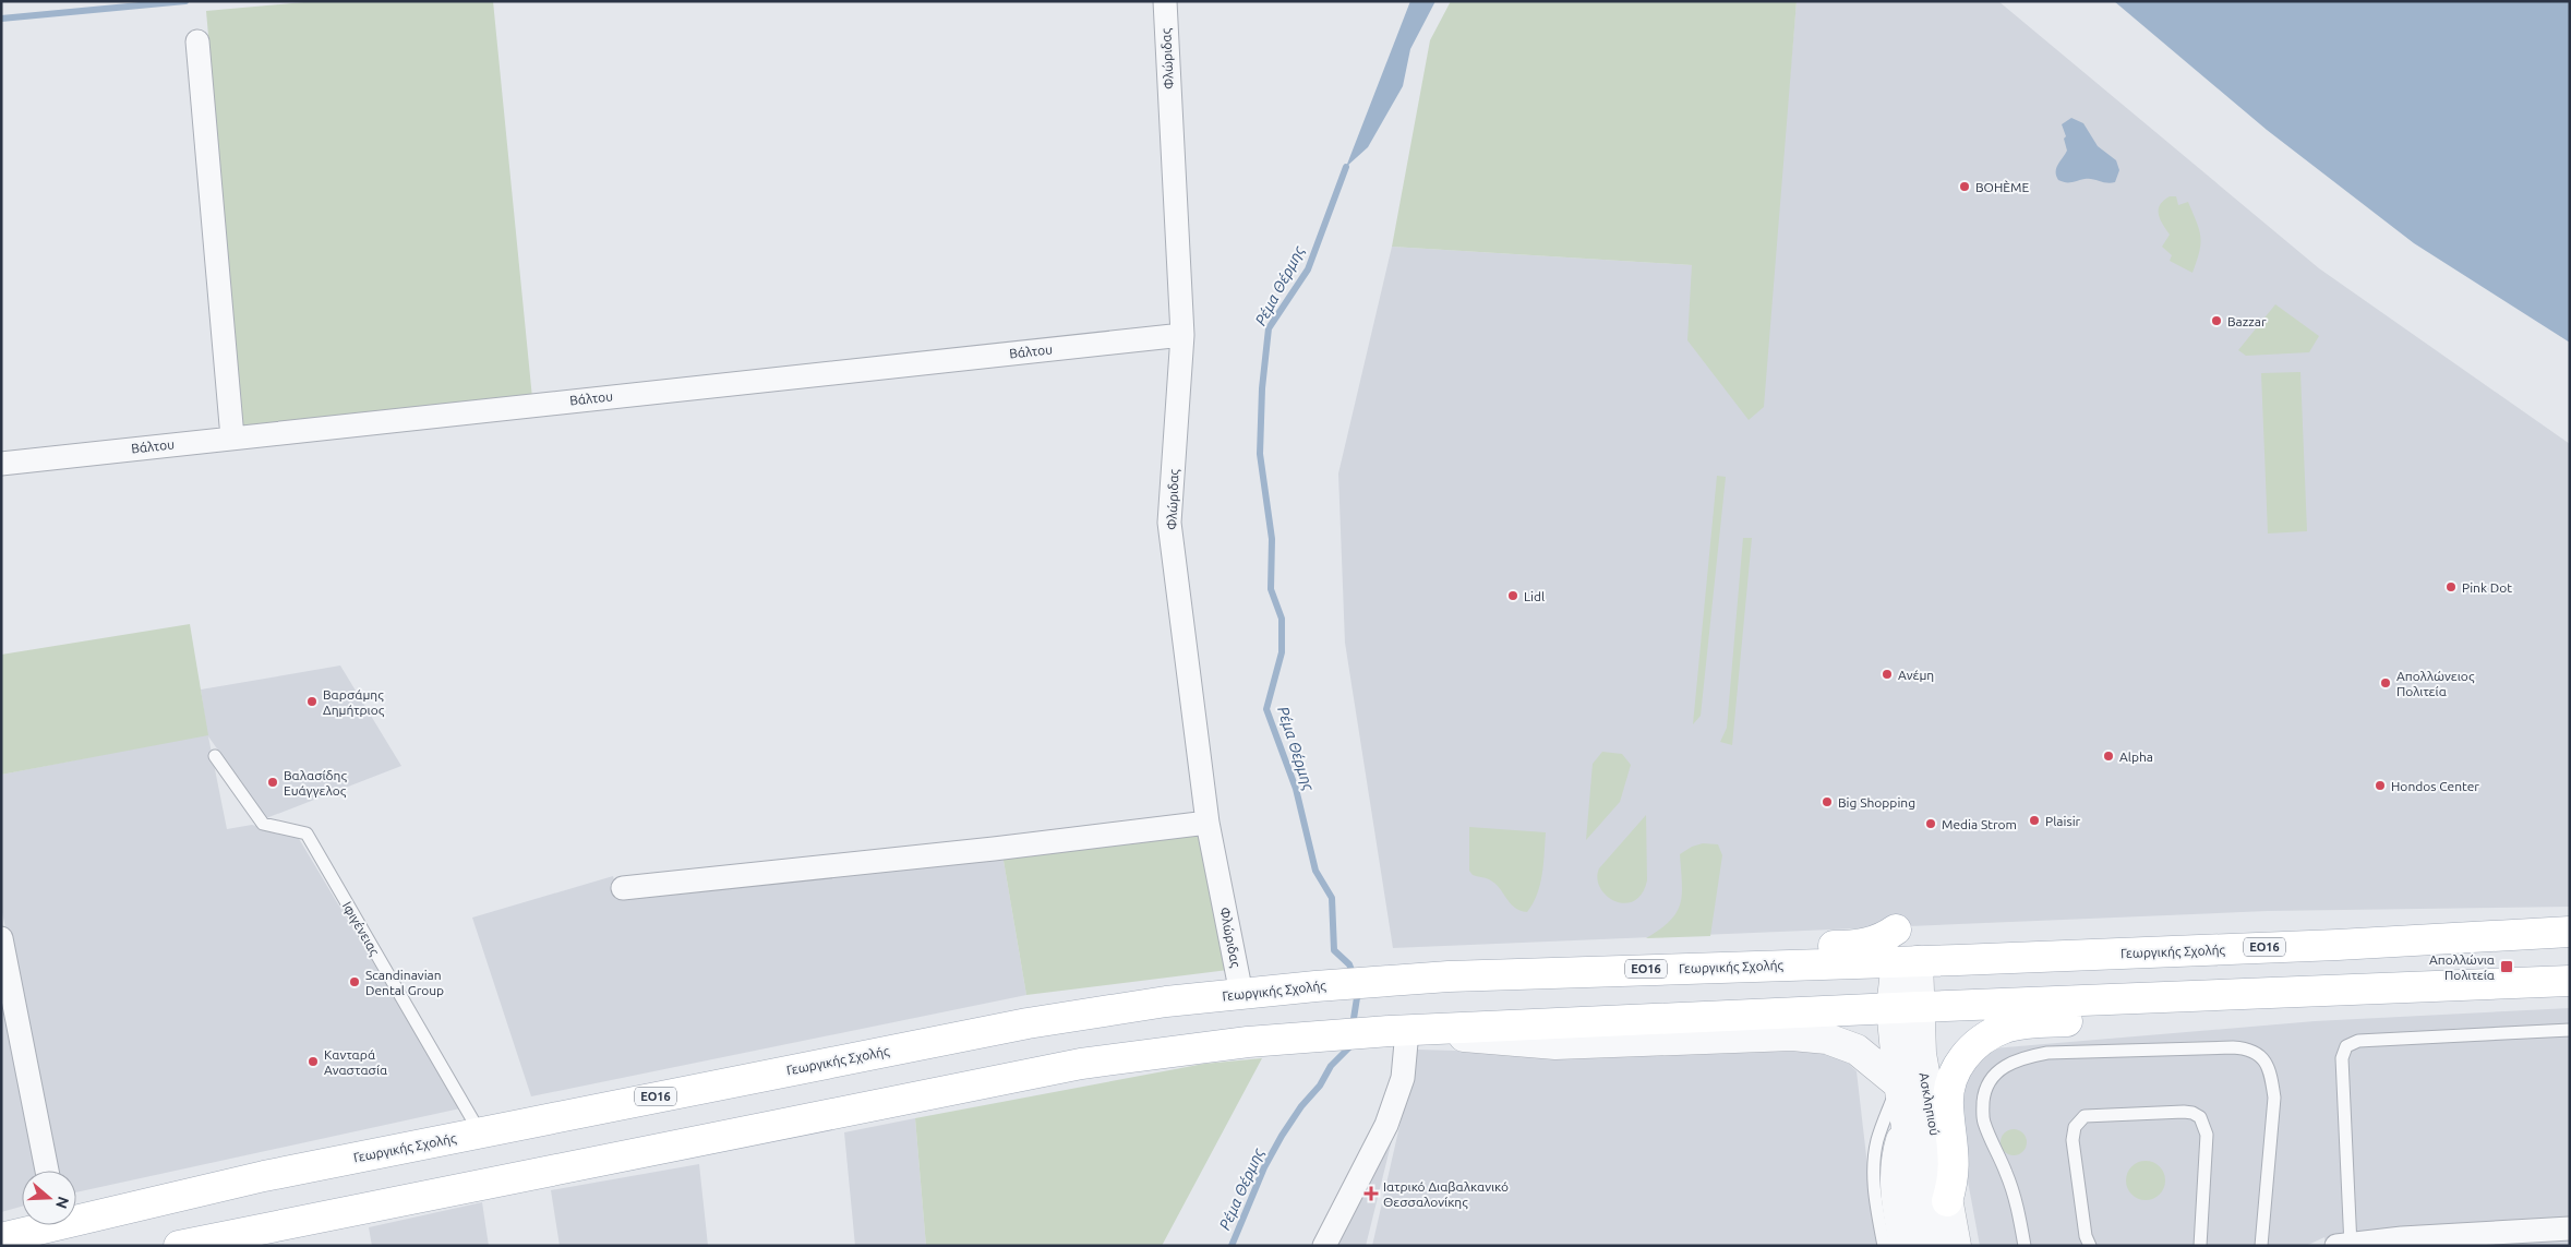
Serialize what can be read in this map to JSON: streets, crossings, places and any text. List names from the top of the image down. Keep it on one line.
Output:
{"streets":{"main road":["ΕΟ16","Γεωργικής Σχολής"],"street":["Φλώριδας","Βάλτου","Ασκληπιού"],"lane":["Ιφιγένειας"]},"crossings":[["Φλώριδας","Βάλτου"],["Φλώριδας","Γεωργικής Σχολής"],["Ιφιγένειας","Γεωργικής Σχολής"],["Γεωργικής Σχολής","Ασκληπιού"]],"water":["Ρέμα Θέρμης"],"places":{"other":["BOHÈME","Bazzar","Pink Dot","Lidl","Ανέμη","Απολλώνειος Πολιτεία","Βαρσάμης Δημήτριος","Alpha","Βαλασίδης Ευάγγελος","Hondos Center","Big Shopping","Plaisir","Media Strom","Scandinavian Dental Group","Κανταρά Αναστασία"],"transit":["Απολλώνια Πολιτεία"],"health":["Ιατρικό Διαβαλκανικό Θεσσαλονίκης"]},"north":"right"}
